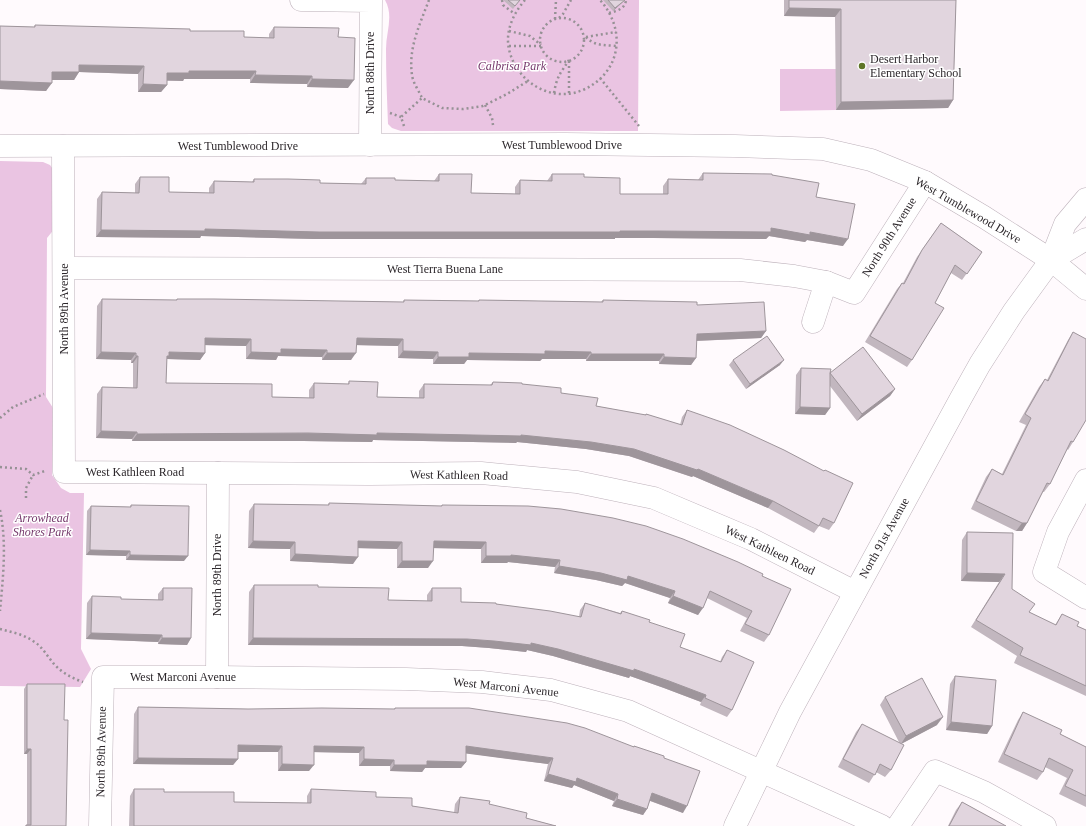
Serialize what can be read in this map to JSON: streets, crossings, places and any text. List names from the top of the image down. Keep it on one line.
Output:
{"streets":{"street":["North 88th Drive","West Tumblewood Drive","North 90th Avenue","West Tierra Buena Lane","North 89th Avenue","West Kathleen Road","North 91st Avenue","North 89th Drive","West Marconi Avenue"]},"crossings":[["North 88th Drive","West Tumblewood Drive"],["West Tumblewood Drive","North 90th Avenue"],["West Tumblewood Drive","North 89th Avenue"],["West Tumblewood Drive","North 91st Avenue"],["North 90th Avenue","West Tierra Buena Lane"],["West Tierra Buena Lane","North 89th Avenue"],["North 89th Avenue","West Kathleen Road"],["North 89th Avenue","West Marconi Avenue"],["West Kathleen Road","North 91st Avenue"],["West Kathleen Road","North 89th Drive"],["North 91st Avenue","West Marconi Avenue"],["North 89th Drive","West Marconi Avenue"]],"parks":["Calbrisa Park","Arrowhead Shores Park"],"places":["Desert Harbor Elementary School"]}
